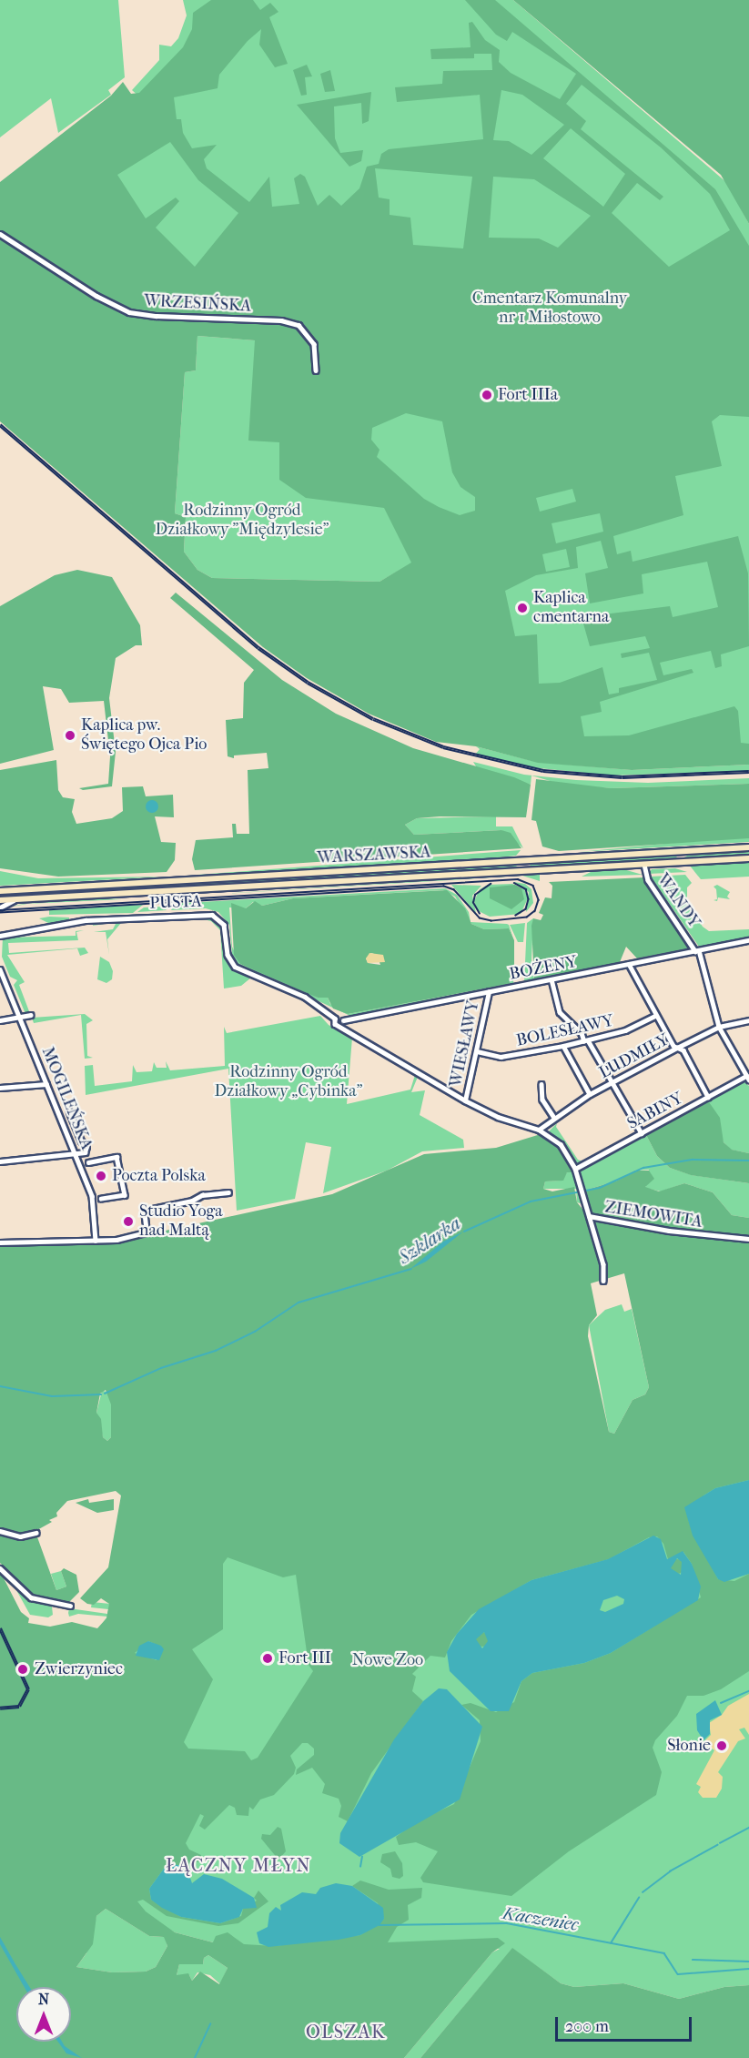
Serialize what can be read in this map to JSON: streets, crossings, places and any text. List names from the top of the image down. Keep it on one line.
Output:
{"streets":{"main road":["WARSZAWSKA"],"street":["WRZESIŃSKA","WANDY","PUSTA","BOŻENY","BOLESŁAWY","WIESŁAWY","LUDMIŁY","MOGILEŃSKA","SABINY","ZIEMOWITA"]},"crossings":[["WARSZAWSKA","WANDY"],["WANDY","BOŻENY"],["WANDY","LUDMIŁY"],["WANDY","SABINY"],["PUSTA","BOŻENY"],["BOŻENY","WIESŁAWY"],["BOLESŁAWY","WIESŁAWY"]],"districts":["ŁĄCZNY MŁYN","OLSZAK"],"water":["Szklarka","Kaczeniec"],"parks":["Cmentarz Komunalny nr 1 Miłostowo","Rodzinny Ogród Działkowy \"Międzylesie\"","Rodzinny Ogród Działkowy „Cybinka”","Nowe Zoo"],"places":["Fort IIIa","Kaplica cmentarna","Kaplica pw. Świętego Ojca Pio","Poczta Polska","Studio Yoga nad Maltą","Fort III","Zwierzyniec","Słonie"],"scale_bar":"200 m","north":"top"}
